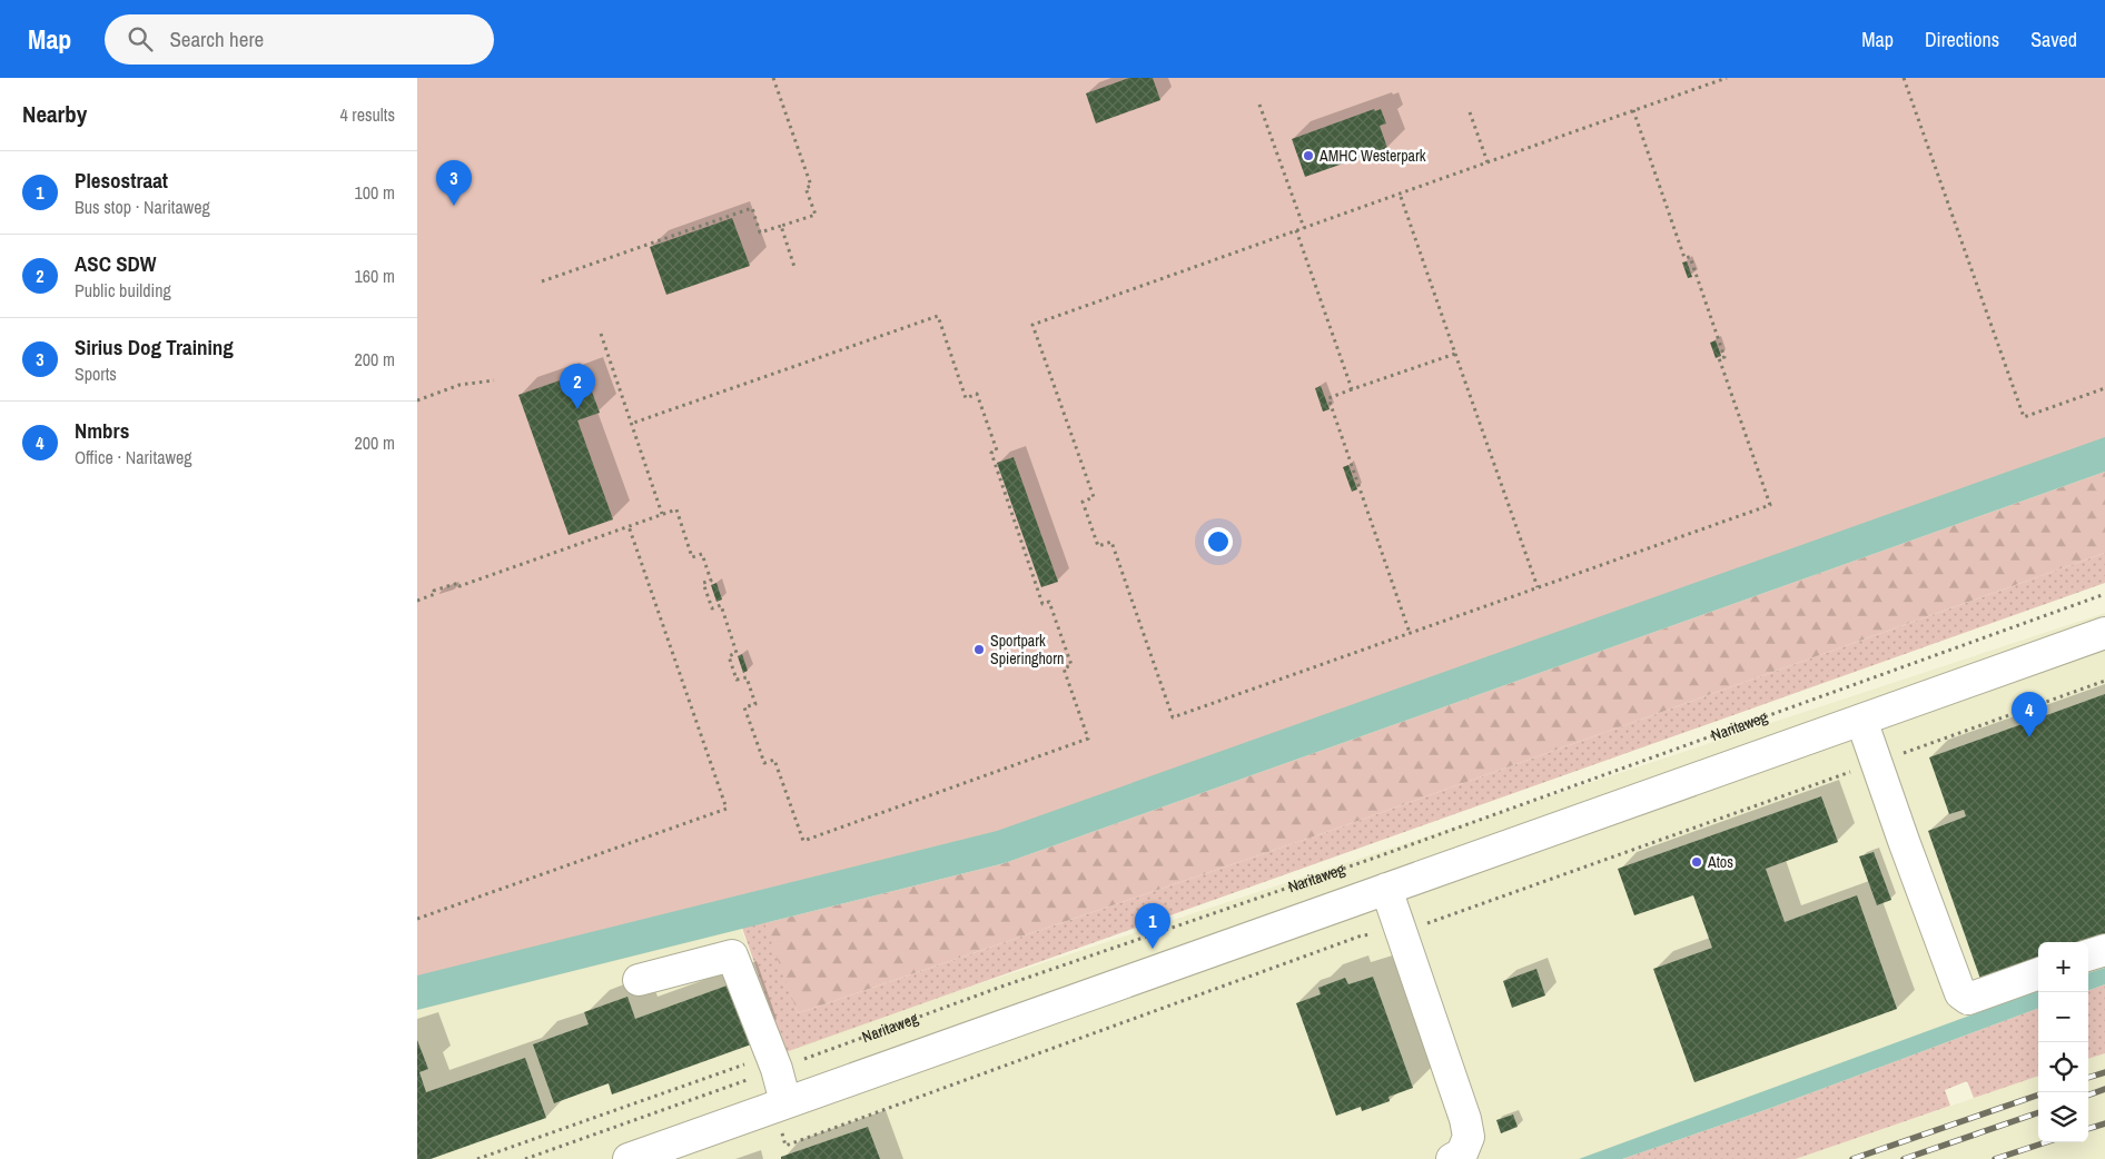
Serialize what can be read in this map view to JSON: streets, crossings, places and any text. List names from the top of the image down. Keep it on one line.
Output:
{"streets":{"path":["Naritaweg"]},"places":["AMHC Westerpark","Sportpark Spieringhorn","Atos"],"page":{"header":"Map","search":"Search here","nav":["Map","Directions","Saved"],"heading":["Nearby","4 results"],"list":[{"mark":"1","name":"Plesostraat","note":"Bus stop · Naritaweg","value":"100 m"},{"mark":"2","name":"ASC SDW","note":"Public building","value":"160 m"},{"mark":"3","name":"Sirius Dog Training","note":"Sports","value":"200 m"},{"mark":"4","name":"Nmbrs","note":"Office · Naritaweg","value":"200 m"}],"pins":["3","2","4","1"],"map_buttons":["+","−"]}}
